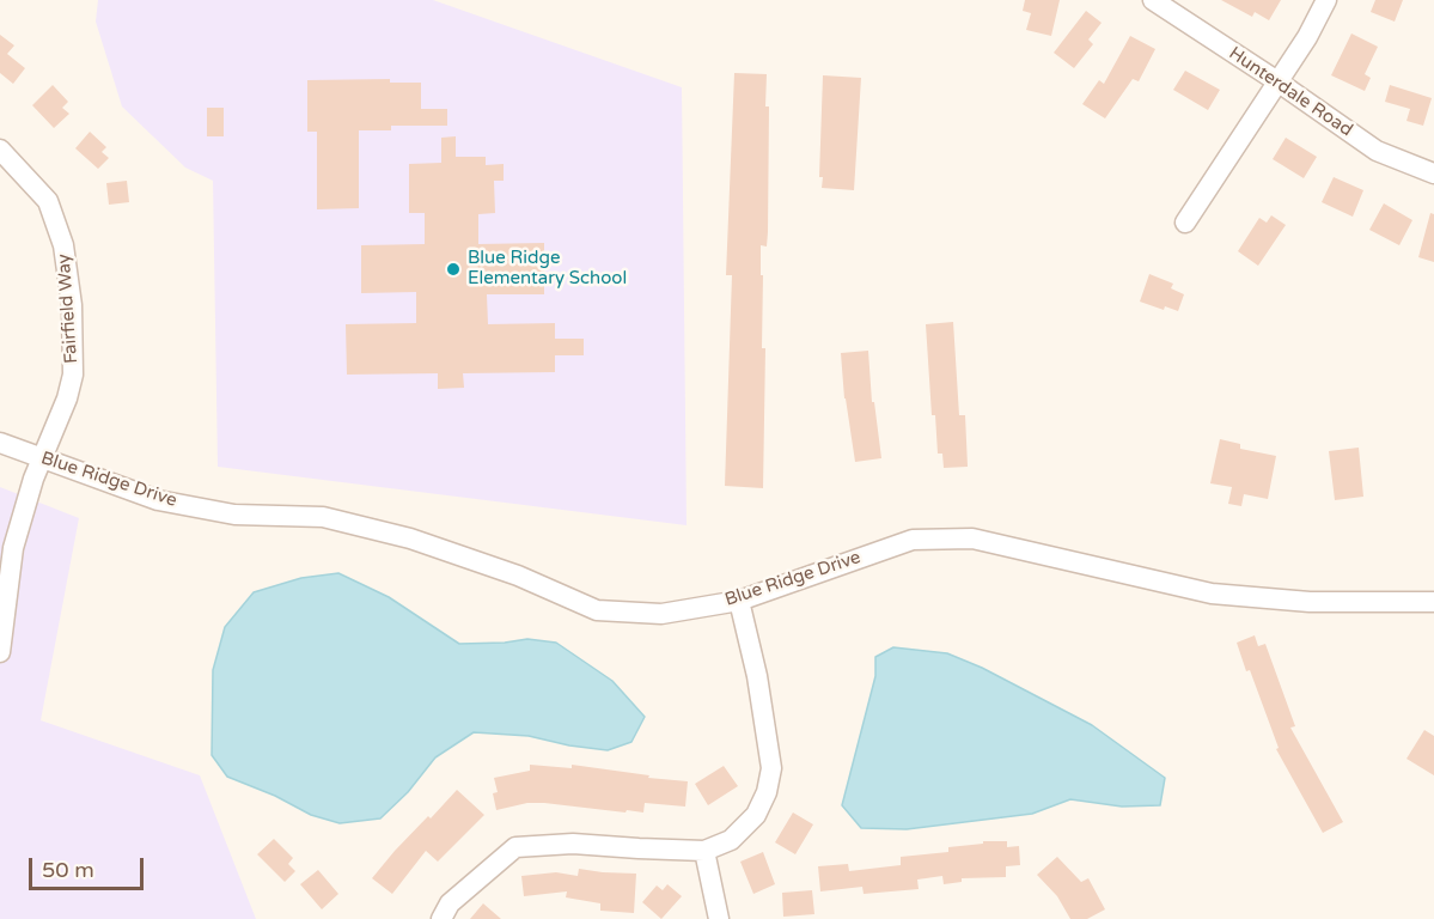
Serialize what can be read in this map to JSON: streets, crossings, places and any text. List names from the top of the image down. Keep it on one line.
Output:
{"streets":{"street":["Hunterdale Road","Fairfield Way","Blue Ridge Drive"]},"crossings":[["Fairfield Way","Blue Ridge Drive"]],"places":["Blue Ridge Elementary School"],"scale_bar":"50 m"}
